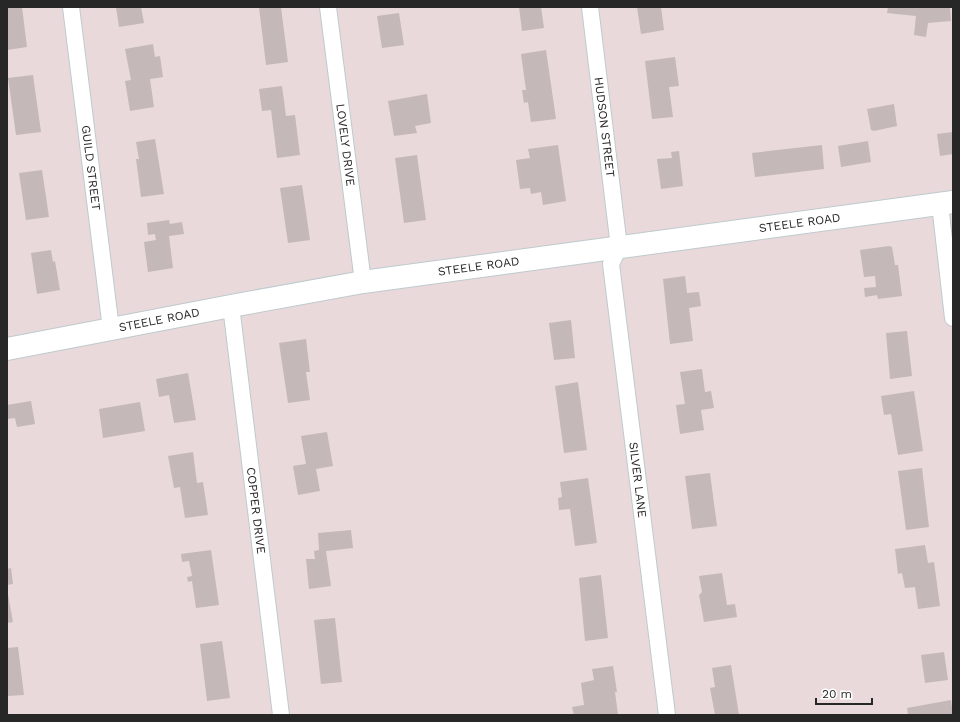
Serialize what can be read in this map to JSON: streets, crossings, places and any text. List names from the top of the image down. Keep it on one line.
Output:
{"streets":{"street":["HUDSON STREET","LOVELY DRIVE","GUILD STREET","STEELE ROAD","SILVER LANE","COPPER DRIVE"]},"crossings":[["HUDSON STREET","STEELE ROAD"],["HUDSON STREET","SILVER LANE"],["LOVELY DRIVE","STEELE ROAD"],["GUILD STREET","STEELE ROAD"],["STEELE ROAD","SILVER LANE"],["STEELE ROAD","COPPER DRIVE"]],"scale_bar":"20 m"}
